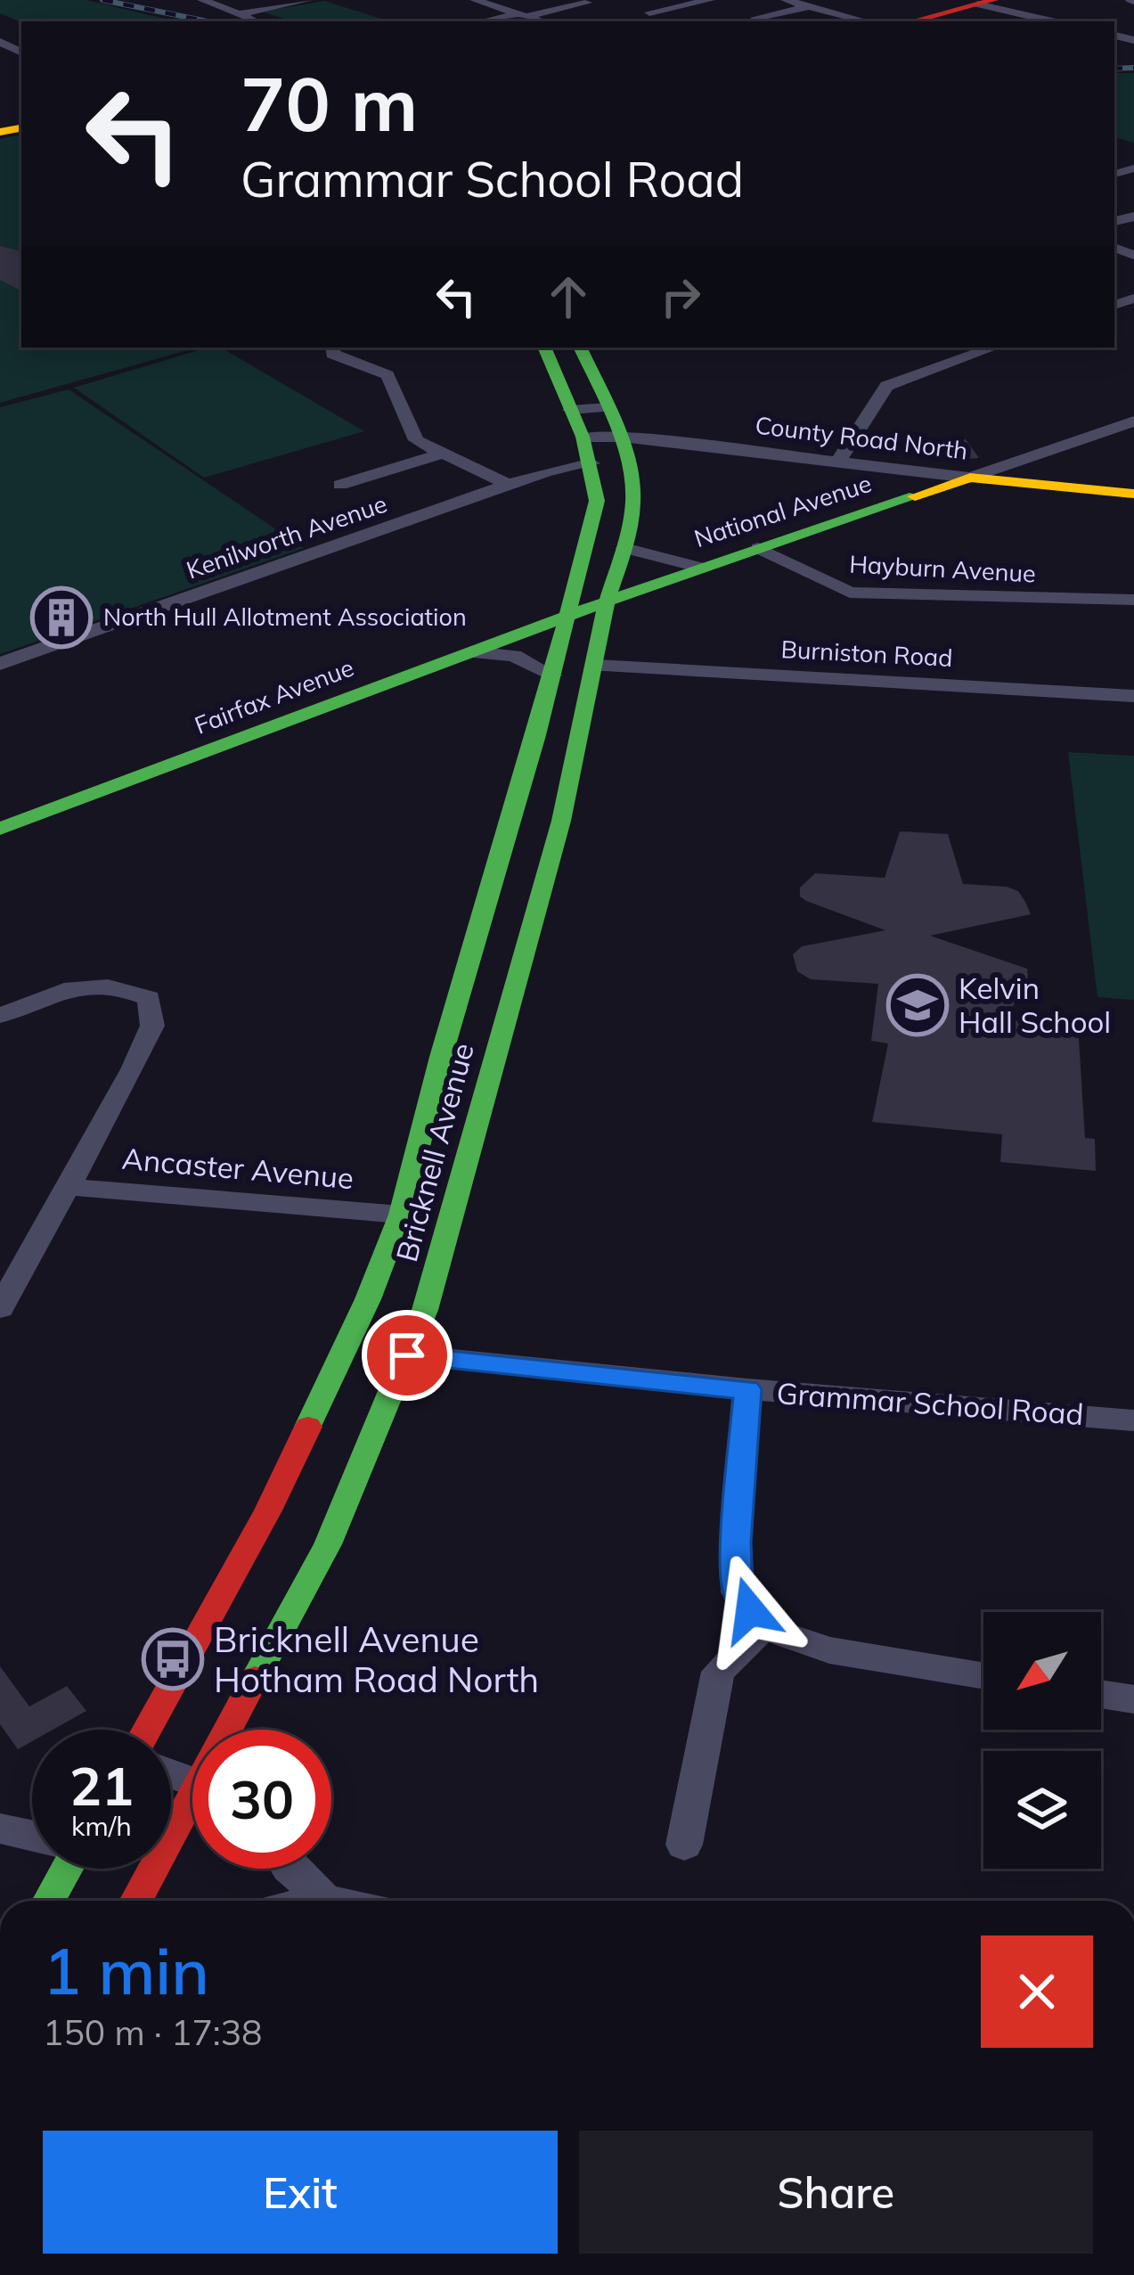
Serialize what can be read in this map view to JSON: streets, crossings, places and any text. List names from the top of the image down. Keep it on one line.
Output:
{"streets":{"street":["County Road North","National Avenue","Kenilworth Avenue","Hayburn Avenue","Burniston Road","Fairfax Avenue","Bricknell Avenue","Ancaster Avenue","Grammar School Road"]},"crossings":[["County Road North","National Avenue"],["County Road North","Bricknell Avenue"],["National Avenue","Hayburn Avenue"],["National Avenue","Fairfax Avenue"],["National Avenue","Bricknell Avenue"],["Kenilworth Avenue","Bricknell Avenue"],["Burniston Road","Bricknell Avenue"],["Fairfax Avenue","Bricknell Avenue"],["Bricknell Avenue","Ancaster Avenue"],["Bricknell Avenue","Grammar School Road"]],"places":{"building":["North Hull Allotment Association"],"school or university":["Kelvin Hall School"],"bus stop":["Bricknell Avenue Hotham Road North"]},"north":"bottom left","page":{"turn":["70 m","Grammar School Road"],"speed":"21 km/h","limit":"30","heading":["1 min","150 m · 17:38"],"buttons":["Exit","Share"]}}
